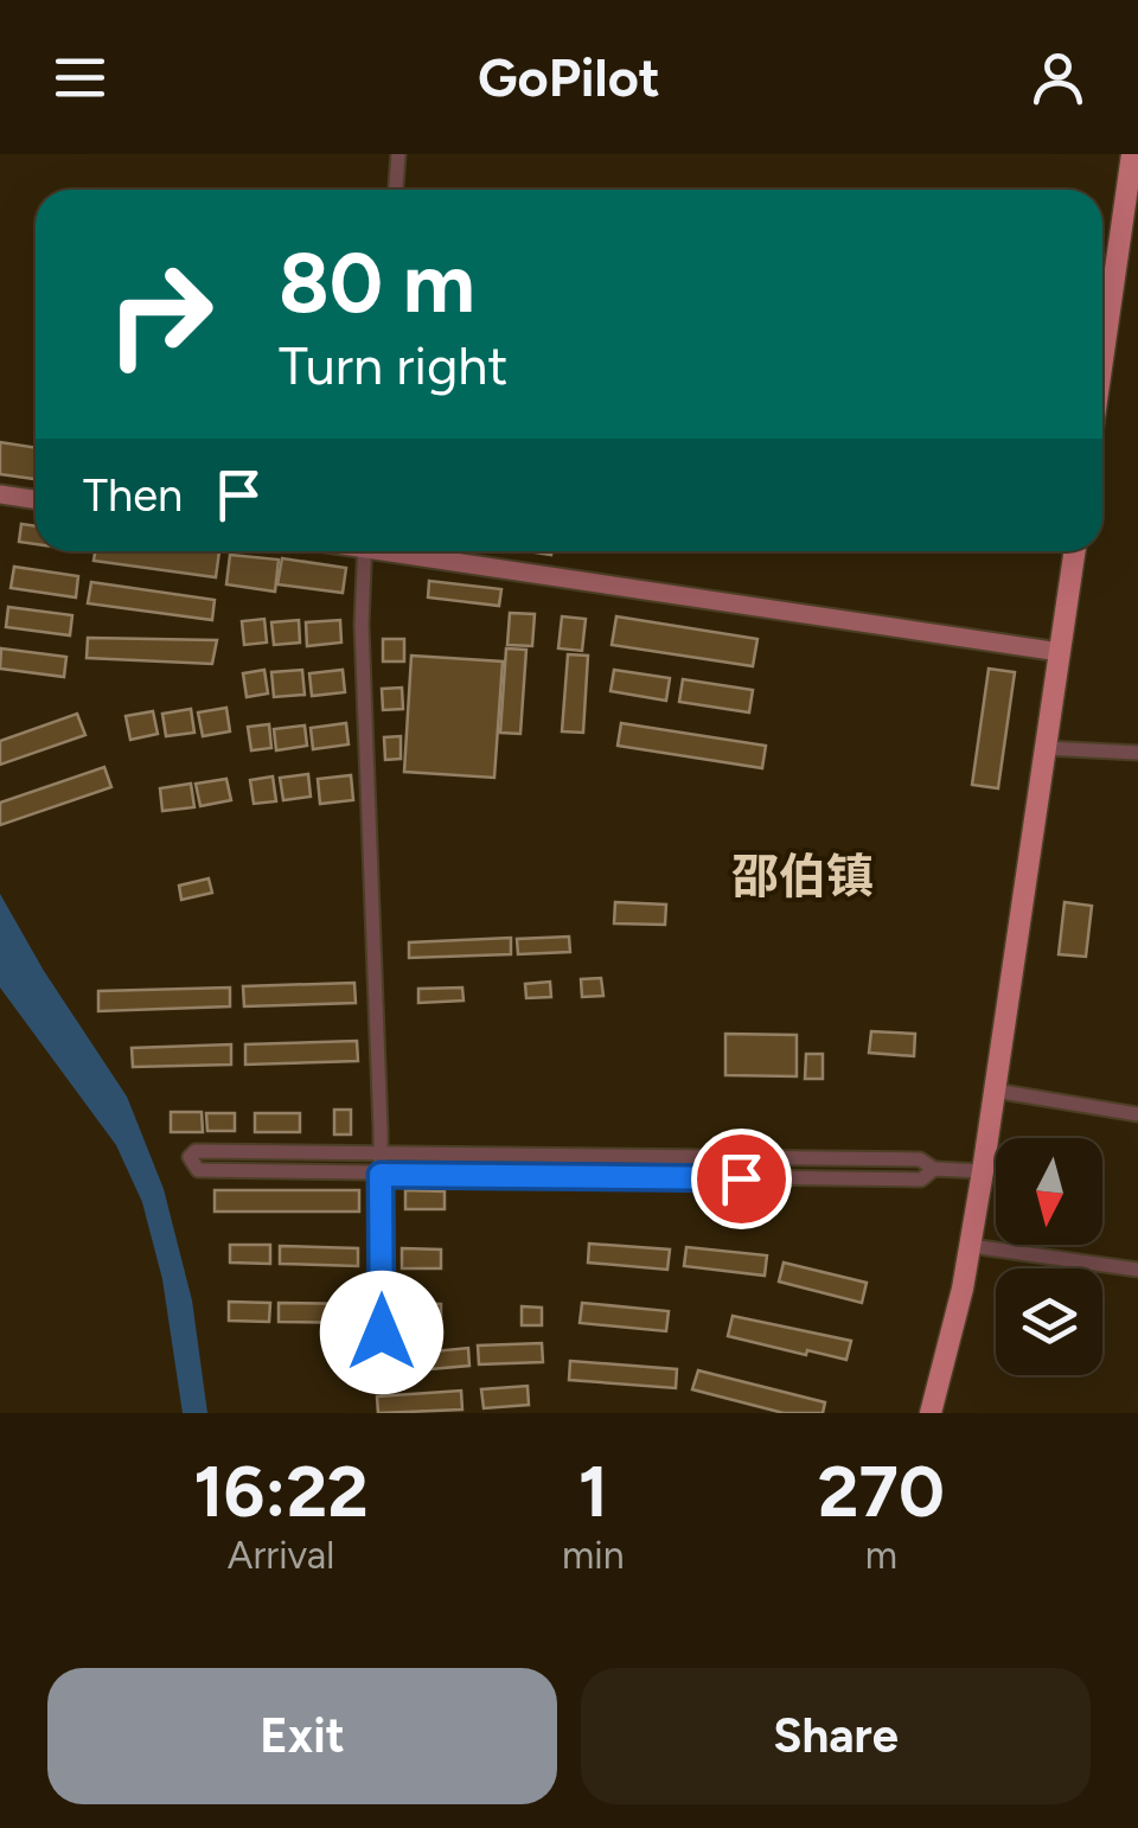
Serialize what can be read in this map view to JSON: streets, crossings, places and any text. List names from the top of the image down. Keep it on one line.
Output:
{"districts":["邵伯镇"],"north":"bottom","page":{"header":"GoPilot","turn":["80 m","Turn right"],"then":"Then","eta":["16:22","Arrival","1","min","270","m"],"buttons":["Exit","Share"]}}
